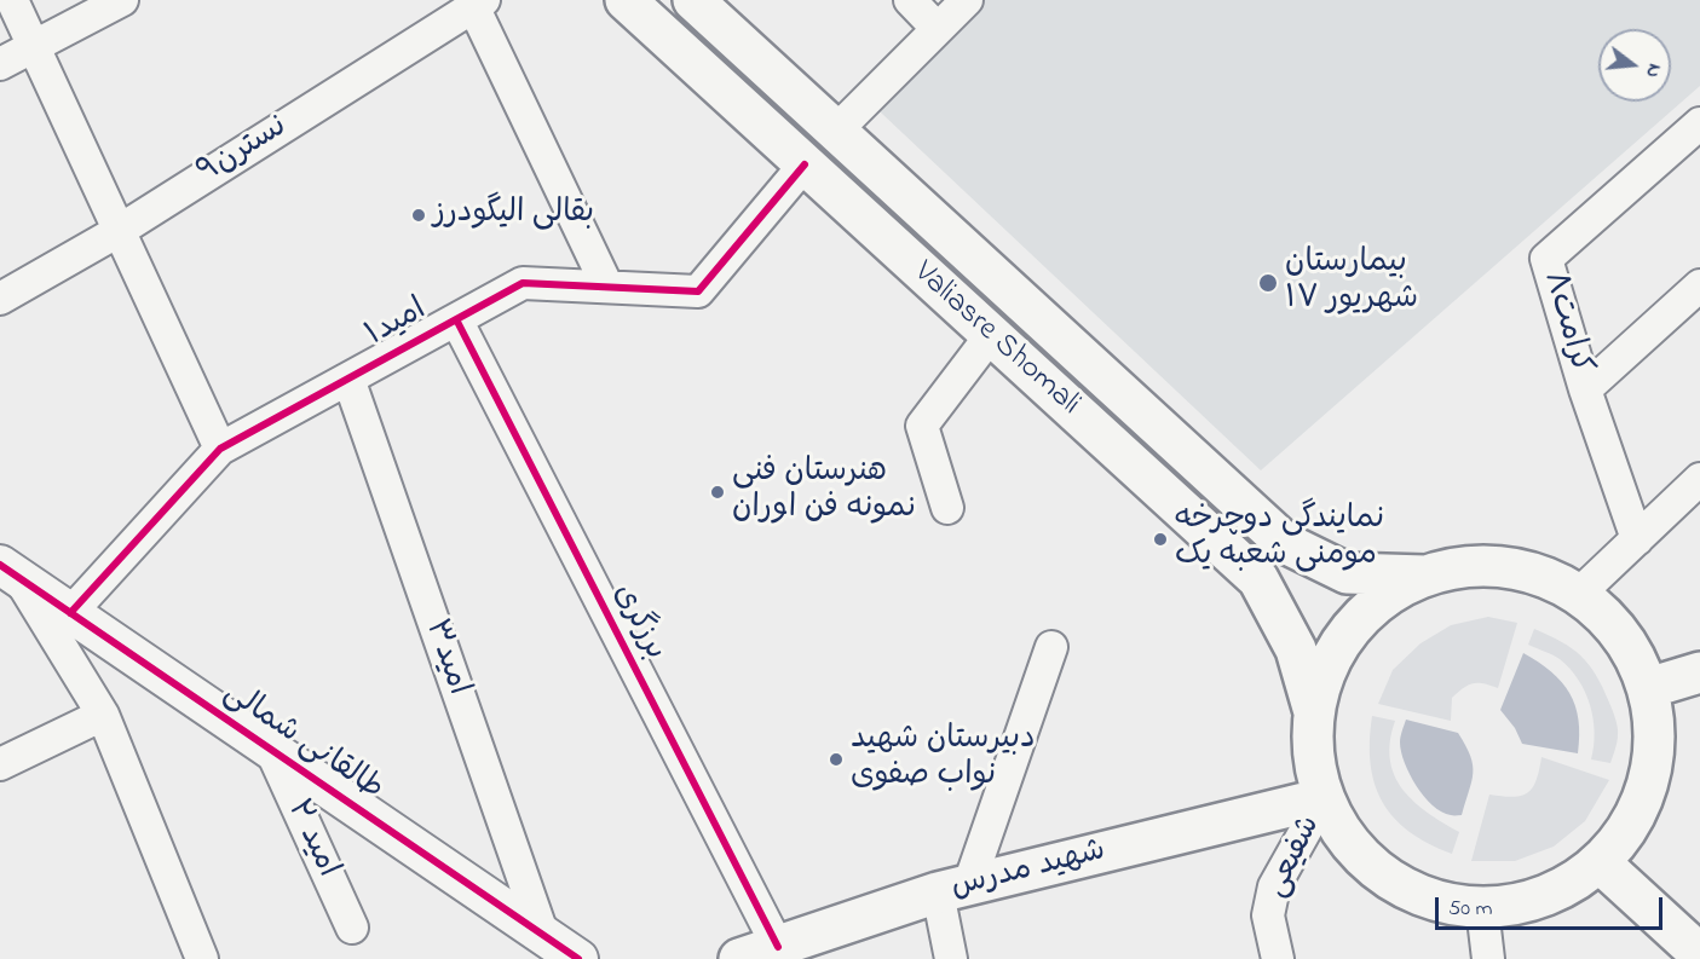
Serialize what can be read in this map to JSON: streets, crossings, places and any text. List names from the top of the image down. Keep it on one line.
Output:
{"streets":{"main road":["Valiasre Shomali","شهید مدرس"],"street":["نسترن۹","کرامت۸","امید۱","برزگری","امید۳","طالقانی شمالی","امید ۲","شفیعی"]},"crossings":[["امید۱","Valiasre Shomali"],["امید۱","برزگری"],["امید۱","امید۳"],["امید۱","طالقانی شمالی"],["برزگری","شهید مدرس"],["امید۳","طالقانی شمالی"],["طالقانی شمالی","امید ۲"],["شفیعی","شهید مدرس"]],"places":["بقالی الیگودرز","بیمارستان ۱۷ شهریور","هنرستان فنی نمونه فن اوران","نمایندگی دوچرخه مومنی شعبه یک","دبیرستان شهید نواب صفوی"],"scale_bar":"50 m","north":"right"}
